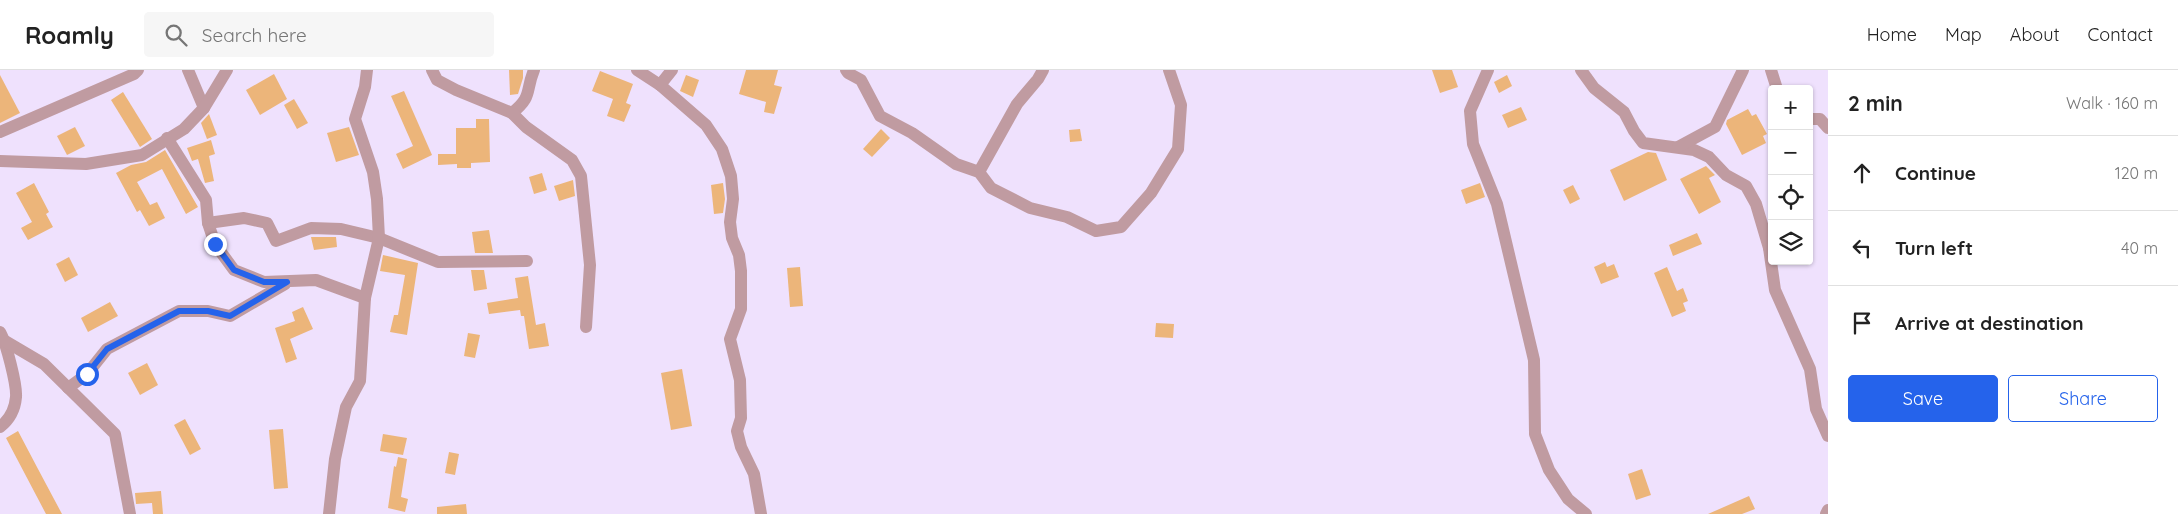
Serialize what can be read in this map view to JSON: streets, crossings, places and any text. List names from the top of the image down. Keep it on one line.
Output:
{"page":{"header":"Roamly","search":"Search here","nav":["Home","Map","About","Contact"],"heading":["2 min","Walk · 160 m"],"map_buttons":["+","−"],"list":[["Continue","120 m"],["Turn left","40 m"],"Arrive at destination"],"buttons":["Save","Share"]}}
